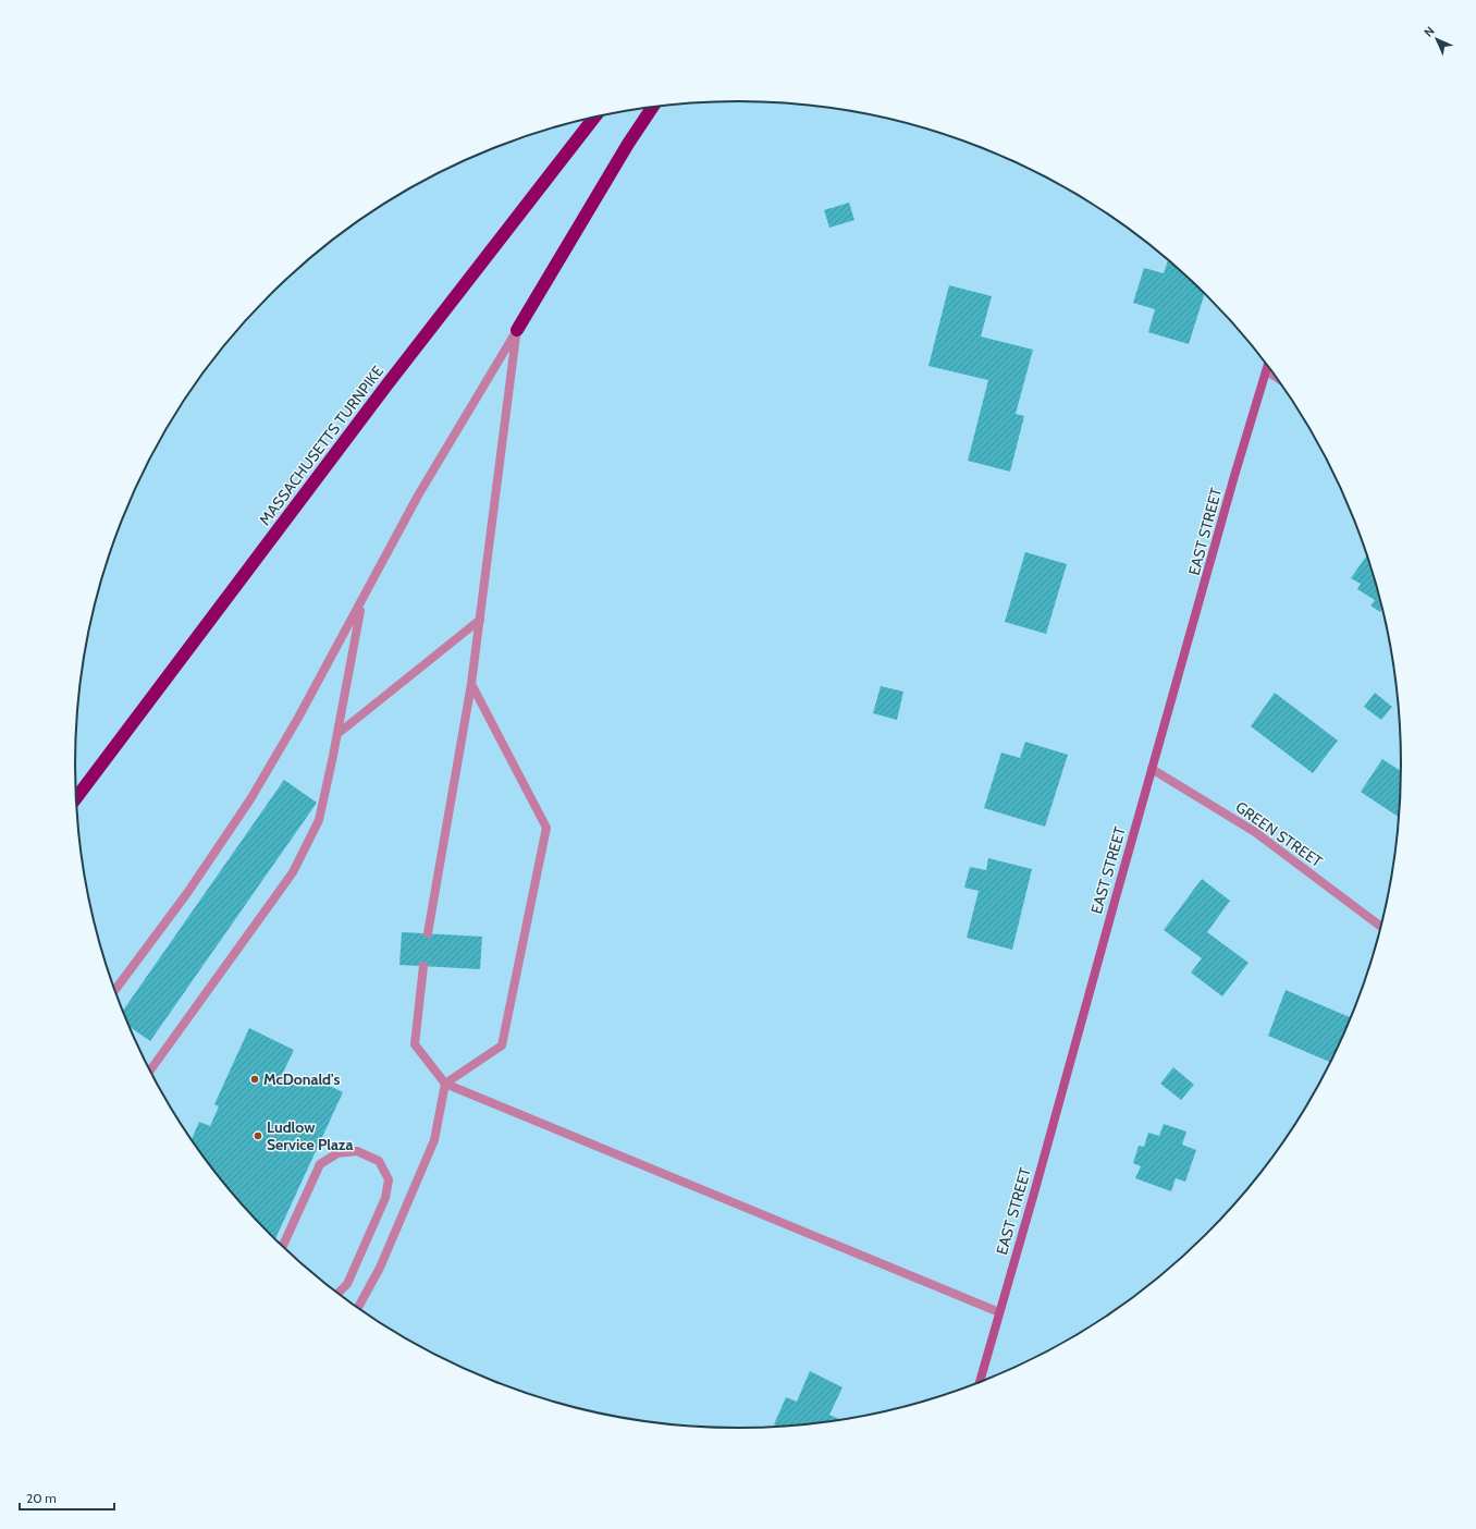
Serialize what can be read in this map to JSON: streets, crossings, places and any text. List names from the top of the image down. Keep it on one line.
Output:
{"streets":{"highway":["MASSACHUSETTS TURNPIKE"],"main road":["EAST STREET"],"street":["GREEN STREET"]},"crossings":[["EAST STREET","GREEN STREET"]],"places":["McDonald's","Ludlow Service Plaza"],"scale_bar":"20 m","north":"top left"}
